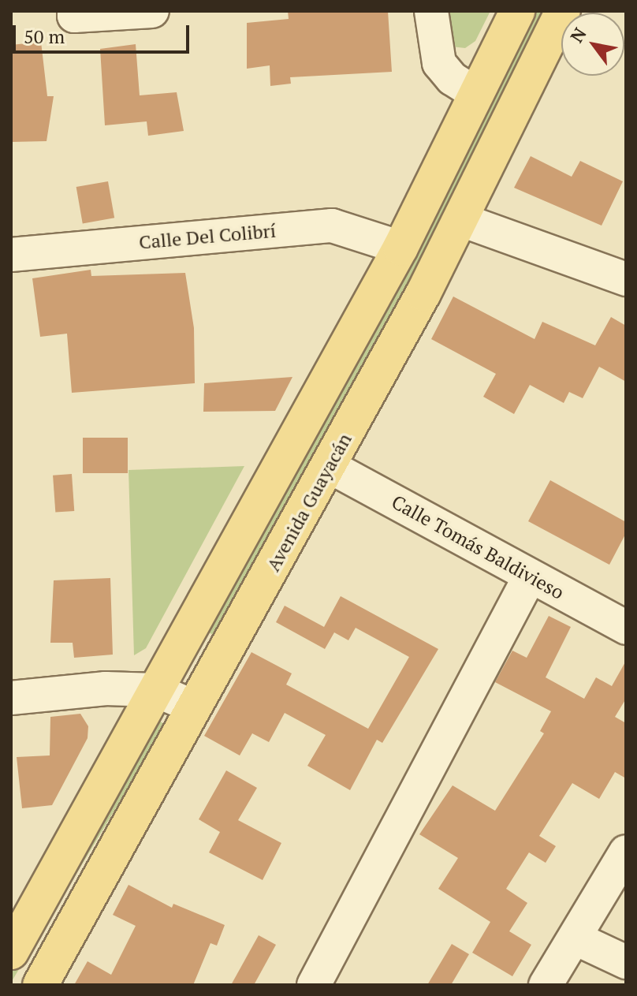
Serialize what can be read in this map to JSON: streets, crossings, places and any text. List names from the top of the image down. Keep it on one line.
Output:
{"streets":{"main road":["Avenida Guayacán"],"street":["Calle Del Colibrí","Calle Tomás Baldivieso"]},"crossings":[["Avenida Guayacán","Calle Tomás Baldivieso"]],"scale_bar":"50 m","north":"top left"}
